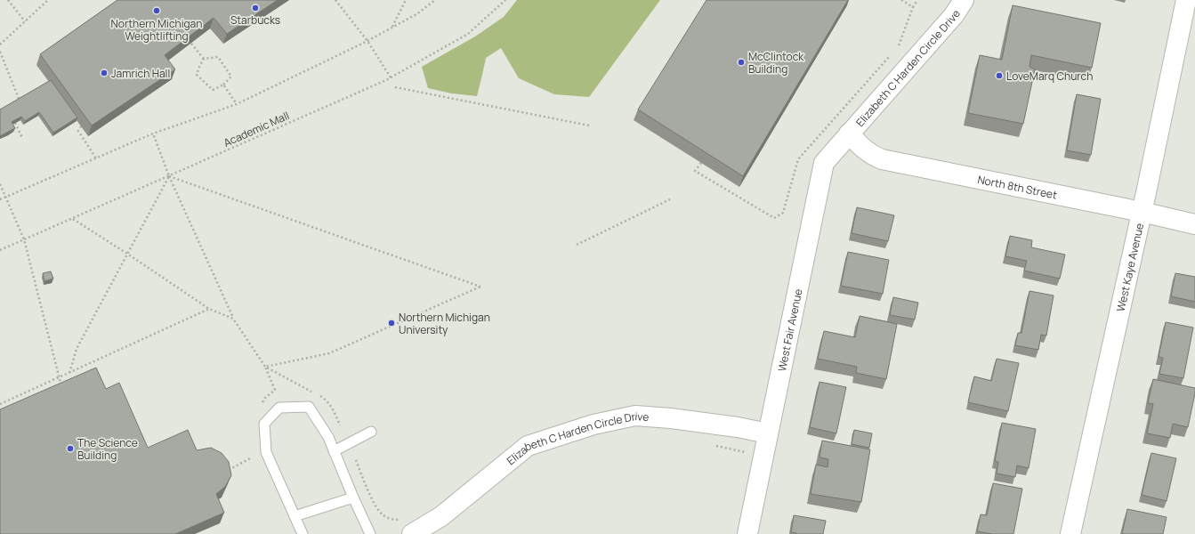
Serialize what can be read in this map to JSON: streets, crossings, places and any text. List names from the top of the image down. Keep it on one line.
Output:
{"streets":{"street":["Elizabeth C Harden Circle Drive","North 8th Street","West Kaye Avenue","West Fair Avenue"],"path":["Academic Mall"]},"crossings":[["Elizabeth C Harden Circle Drive","North 8th Street"],["Elizabeth C Harden Circle Drive","West Fair Avenue"],["North 8th Street","West Kaye Avenue"],["North 8th Street","West Fair Avenue"]],"places":["Starbucks","Northern Michigan Weightlifting","McClintock Building","Jamrich Hall","LoveMarq Church","Northern Michigan University","The Science Building"]}
